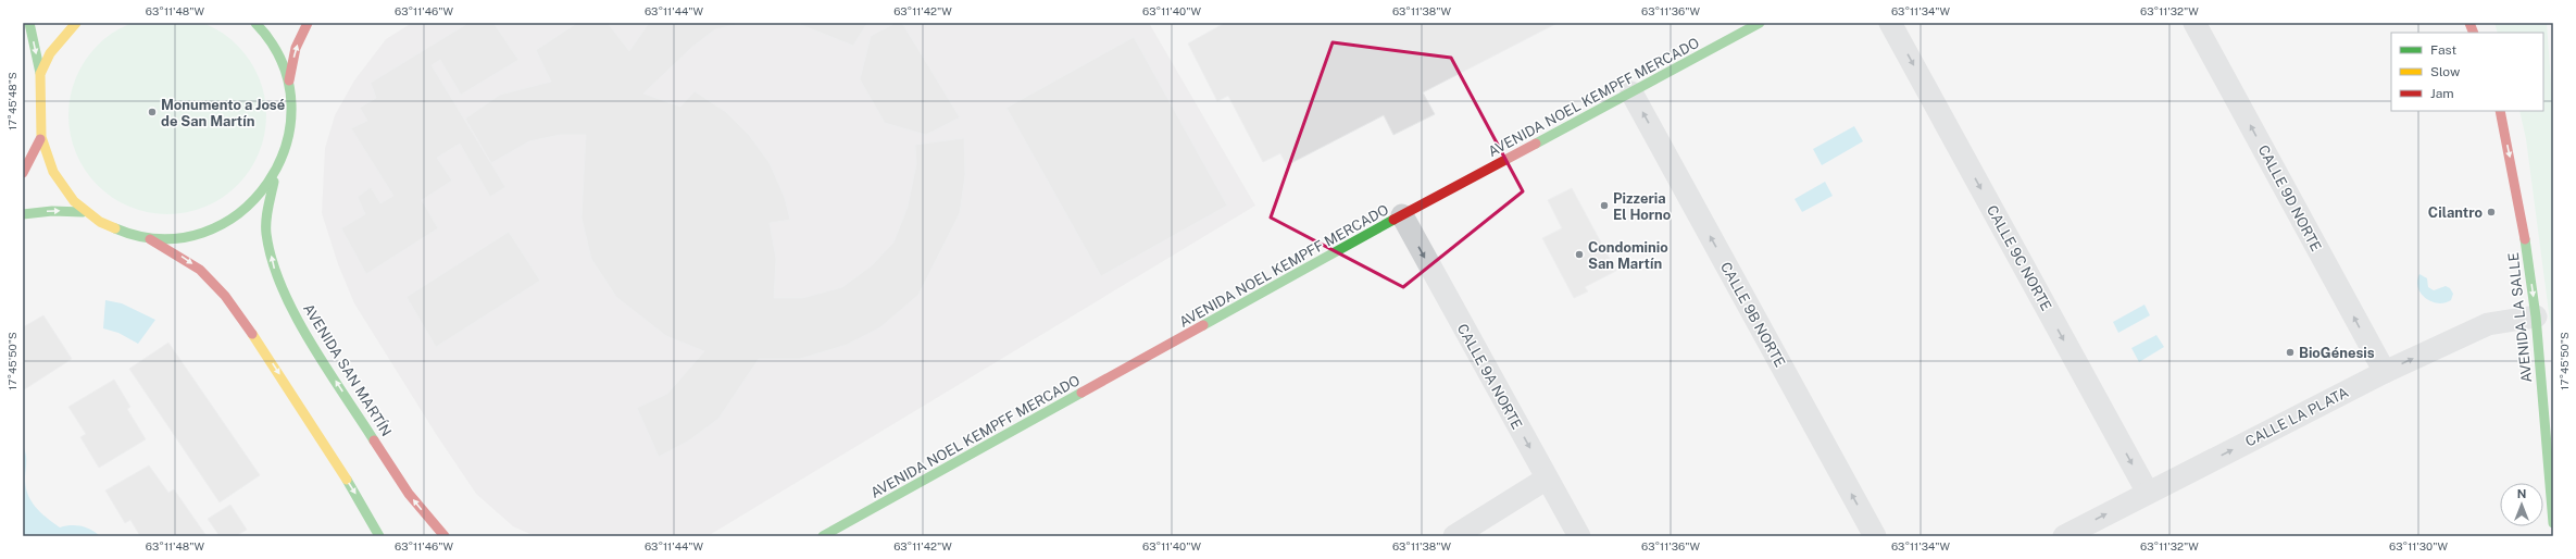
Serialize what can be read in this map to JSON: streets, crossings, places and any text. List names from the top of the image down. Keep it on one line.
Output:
{"streets":{"main road":["AVENIDA NOEL KEMPFF MERCADO","AVENIDA LA SALLE","AVENIDA SAN MARTÍN"],"street":["CALLE 9D NORTE","CALLE 9C NORTE","CALLE 9B NORTE","CALLE 9A NORTE","CALLE LA PLATA"]},"crossings":[["AVENIDA NOEL KEMPFF MERCADO","CALLE 9B NORTE"],["AVENIDA NOEL KEMPFF MERCADO","CALLE 9A NORTE"],["CALLE 9D NORTE","CALLE LA PLATA"],["CALLE 9C NORTE","CALLE LA PLATA"],["AVENIDA LA SALLE","CALLE LA PLATA"]],"one_way":["CALLE 9D NORTE","CALLE 9C NORTE","CALLE 9B NORTE","AVENIDA LA SALLE","CALLE 9A NORTE","CALLE LA PLATA"],"places":["Monumento a José de San Martín","Pizzeria El Horno","Cilantro","Condominio San Martín","BioGénesis"],"legend":["Fast","Slow","Jam"],"north":"top","coordinates":["63°11'48\"W","63°11'46\"W","63°11'44\"W","63°11'42\"W","63°11'40\"W","63°11'38\"W","63°11'36\"W","63°11'34\"W","63°11'32\"W","17°45'48\"S","17°45'50\"S","63°11'30\"W"]}
